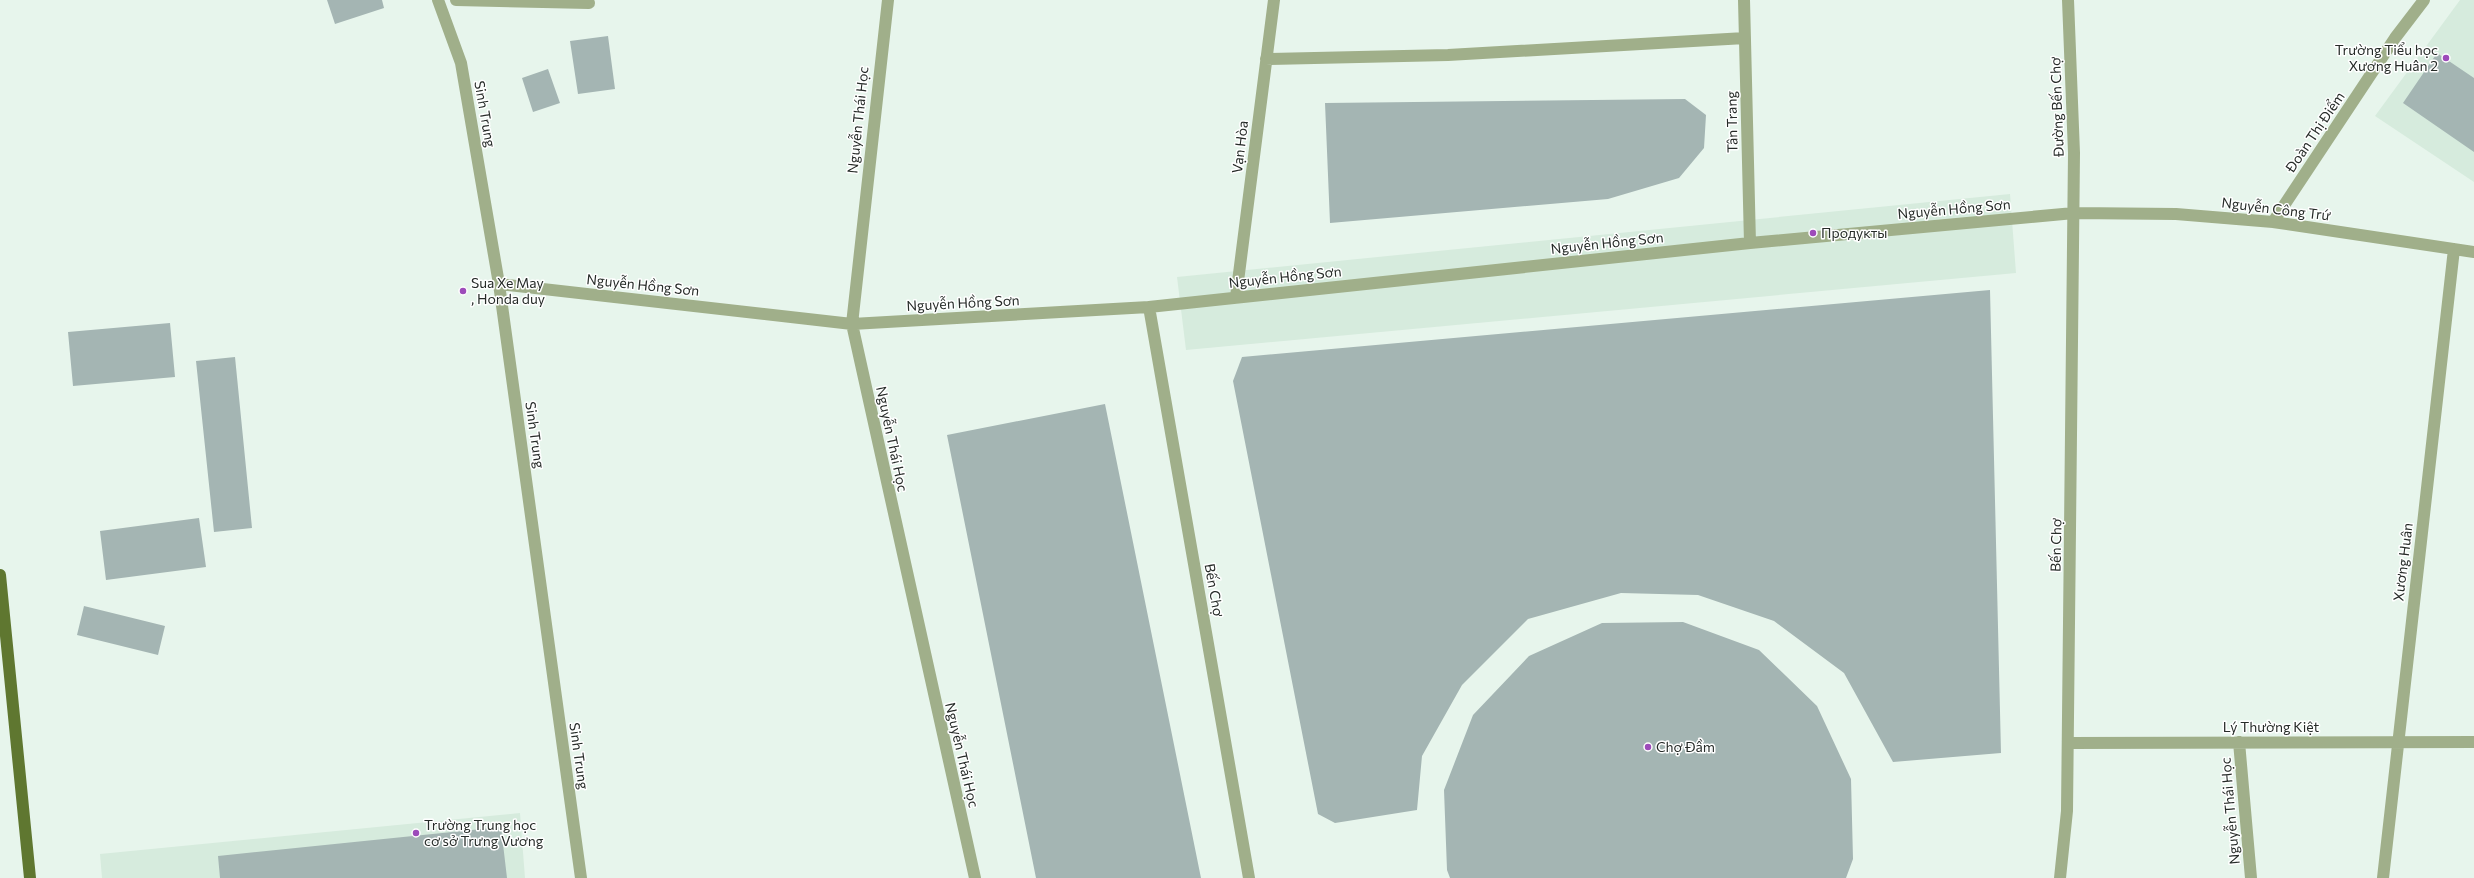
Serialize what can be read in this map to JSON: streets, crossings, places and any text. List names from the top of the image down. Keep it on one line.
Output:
{"streets":{"street":["Đường Bến Chợ","Sinh Trung","Nguyễn Thái Học","Tân Trang","Đoàn Thị Điểm","Vạn Hòa","Nguyễn Hồng Sơn","Nguyễn Công Trứ","Bến Chợ","Xương Huân","Lý Thường Kiệt"]},"crossings":[["Đường Bến Chợ","Nguyễn Hồng Sơn"],["Đường Bến Chợ","Nguyễn Công Trứ"],["Đường Bến Chợ","Bến Chợ"],["Sinh Trung","Nguyễn Hồng Sơn"],["Nguyễn Thái Học","Nguyễn Hồng Sơn"],["Nguyễn Thái Học","Lý Thường Kiệt"],["Tân Trang","Nguyễn Hồng Sơn"],["Đoàn Thị Điểm","Nguyễn Công Trứ"],["Vạn Hòa","Nguyễn Hồng Sơn"],["Nguyễn Hồng Sơn","Nguyễn Công Trứ"],["Nguyễn Hồng Sơn","Bến Chợ"],["Nguyễn Công Trứ","Bến Chợ"],["Nguyễn Công Trứ","Xương Huân"],["Bến Chợ","Lý Thường Kiệt"],["Xương Huân","Lý Thường Kiệt"]],"places":["Trường Tiểu học Xương Huân 2","Продукты","Sua Xe May , Honda duy","Chợ Đầm","Trường Trung học cơ sở Trưng Vương"]}
